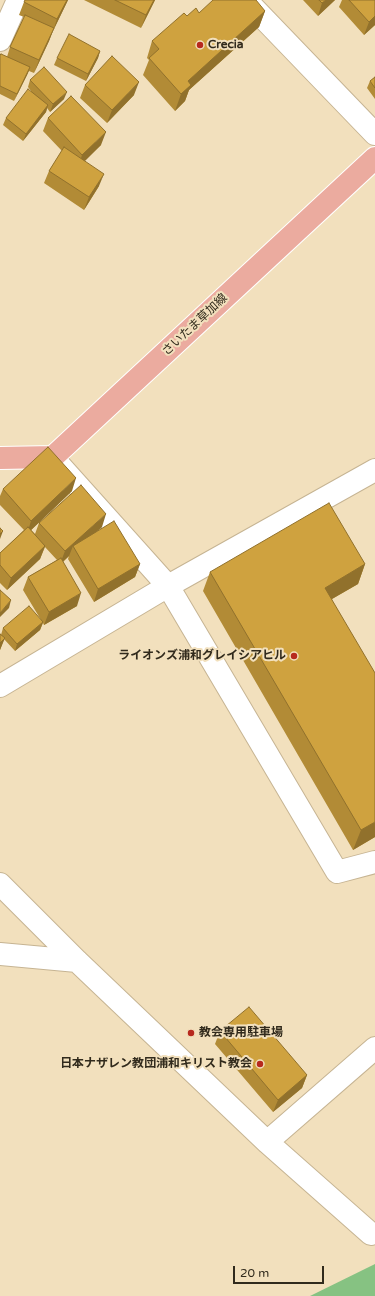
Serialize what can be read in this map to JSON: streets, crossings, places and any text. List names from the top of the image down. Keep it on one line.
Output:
{"streets":{"main road":["さいたま草加線"]},"places":["Crecia","ライオンズ浦和グレイシアヒル","教会専用駐車場","日本ナザレン教団浦和キリスト教会"],"scale_bar":"20 m"}
